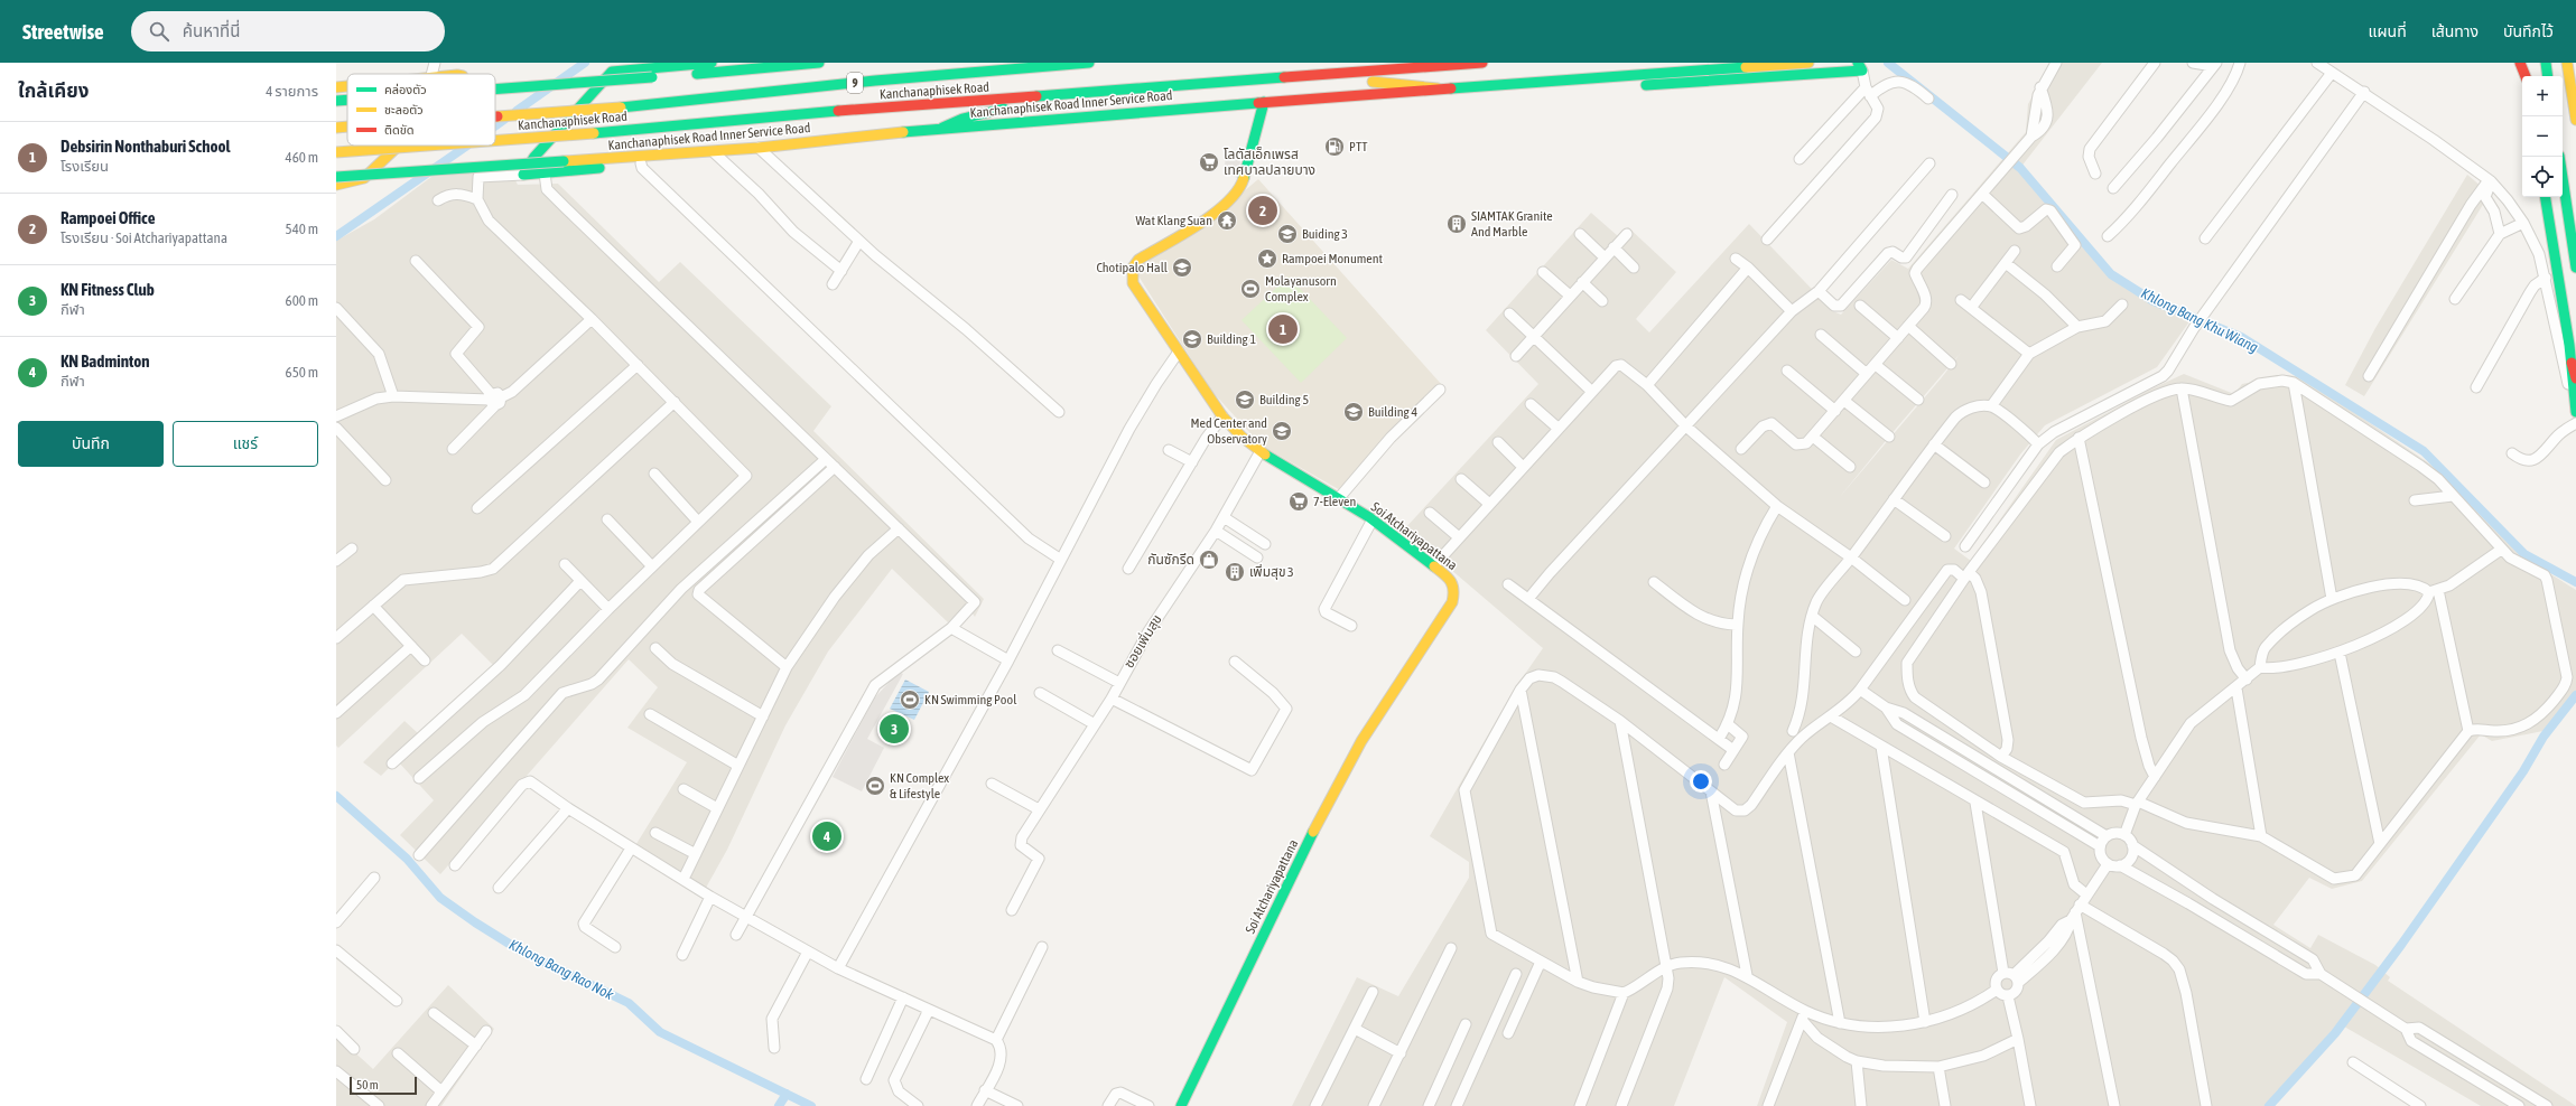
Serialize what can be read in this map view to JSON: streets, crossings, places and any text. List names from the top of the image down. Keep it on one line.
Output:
{"streets":{"main road":["9","Kanchanaphisek Road","Kanchanaphisek Road Inner Service Road","Soi Atchariyapattana"],"street":["ซอยเพิ่มสุข"]},"crossings":[["Kanchanaphisek Road Inner Service Road","Soi Atchariyapattana"],["Soi Atchariyapattana","ซอยเพิ่มสุข"]],"water":["Khlong Bang Khu Wiang","Khlong Bang Rao Nok"],"places":{"fuel station":["PTT"],"supermarket":["โลตัสเอ็กเพรส เทศบาลปลายบาง","7-Eleven"],"temple":["Wat Klang Suan"],"building":["SIAMTAK Granite And Marble","เพิ่มสุข 3"],"school or university":["Buiding 3","Chotipalo Hall","Building 1","Building 5","Building 4","Med Center and Observatory"],"place":["Rampoei Monument"],"sports":["Molayanusorn Complex","KN Swimming Pool","KN Complex & Lifestyle"],"shop":["กันซักรีด"]},"legend":["คล่องตัว","ชะลอตัว","ติดขัด"],"scale_bar":"50 m","page":{"header":"Streetwise","search":"ค้นหาที่นี่","nav":["แผนที่","เส้นทาง","บันทึกไว้"],"heading":["ใกล้เคียง","4 รายการ"],"map_buttons":["+","−"],"list":[{"mark":"1","name":"Debsirin Nonthaburi School","note":"โรงเรียน","value":"460 m"},{"mark":"2","name":"Rampoei Office","note":"โรงเรียน · Soi Atchariyapattana","value":"540 m"},{"mark":"3","name":"KN Fitness Club","note":"กีฬา","value":"600 m"},{"mark":"4","name":"KN Badminton","note":"กีฬา","value":"650 m"}],"pins":["2","1","3","4"],"buttons":["บันทึก","แชร์"],"scale":"50 m"}}
